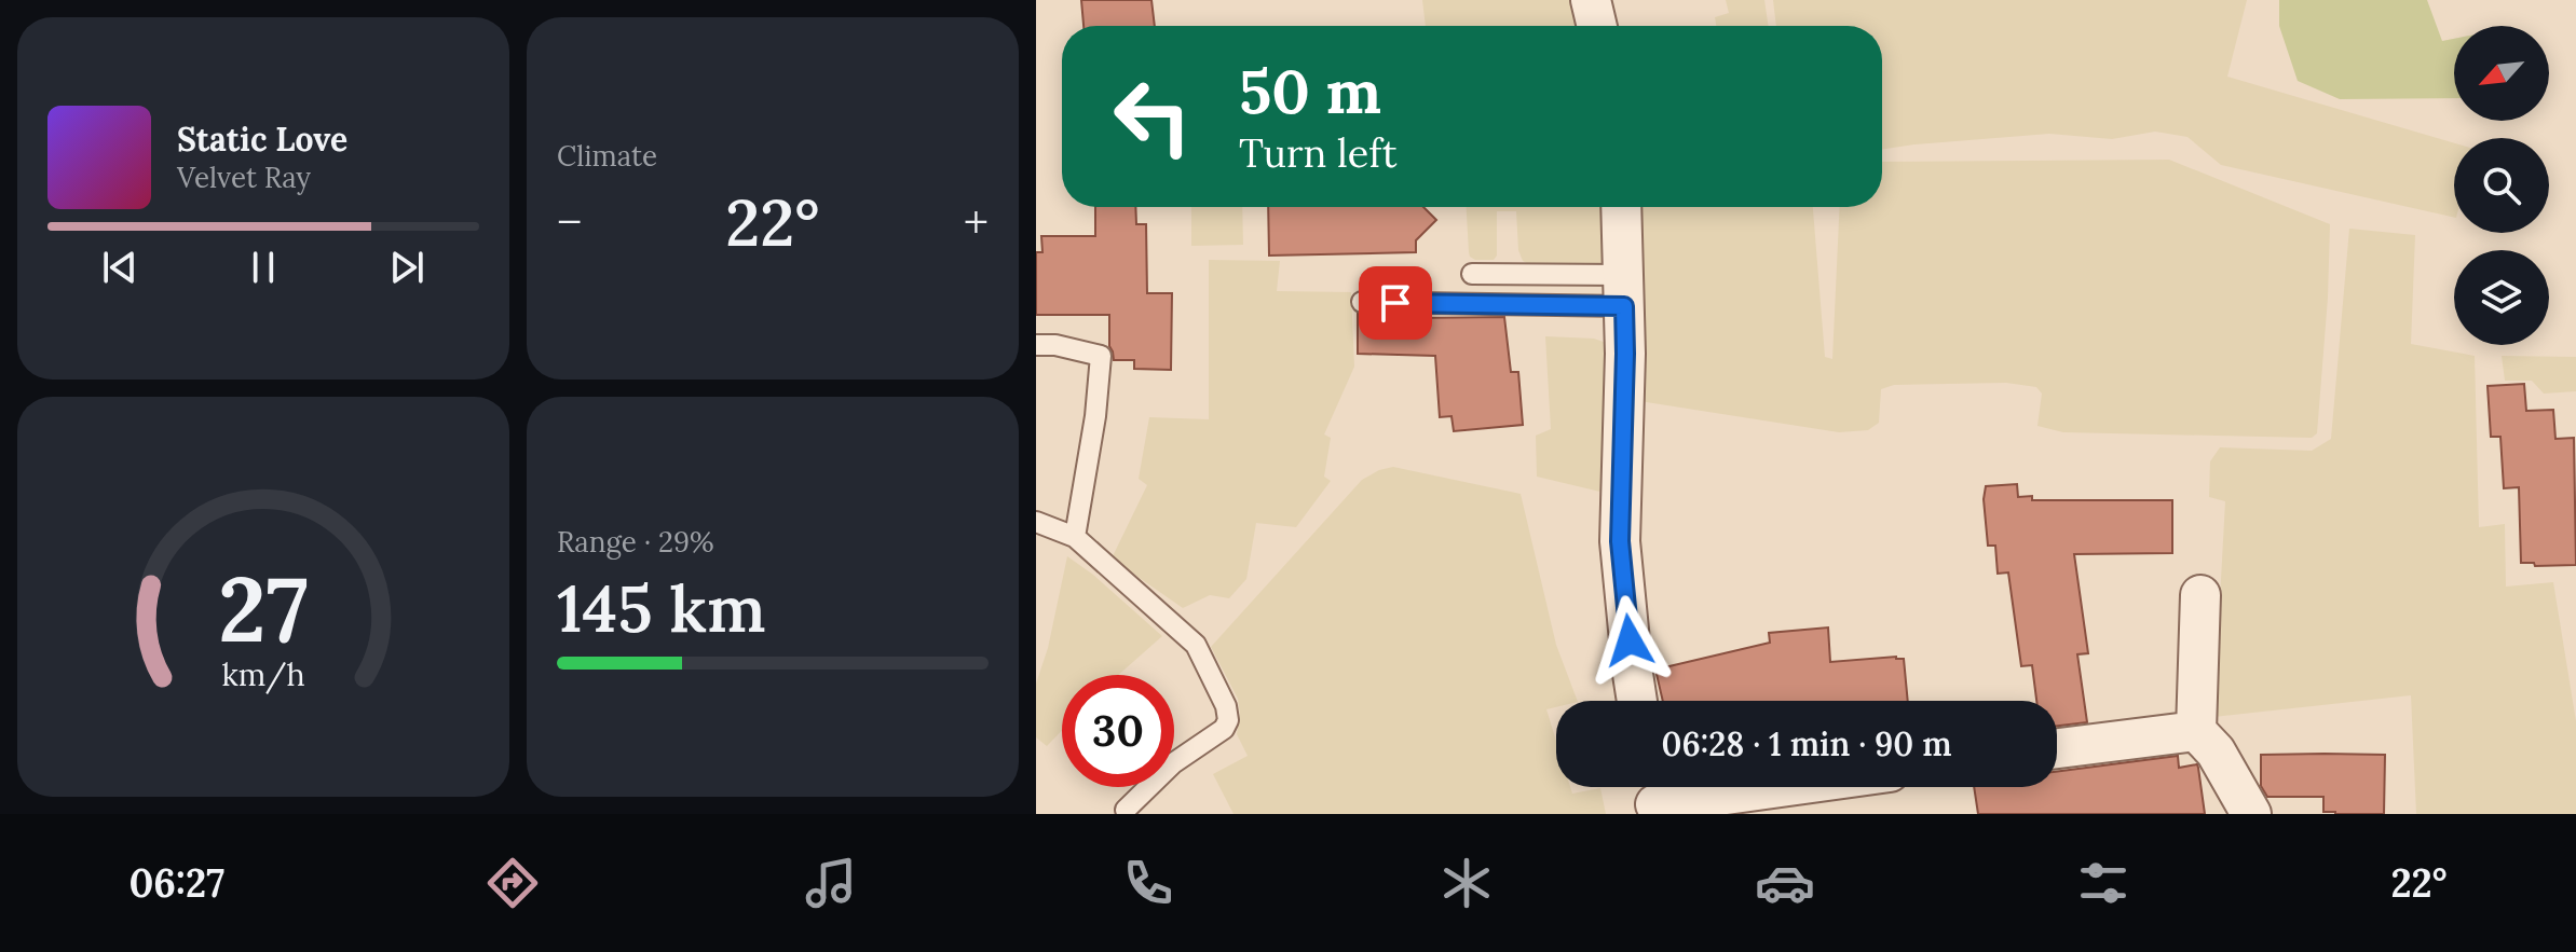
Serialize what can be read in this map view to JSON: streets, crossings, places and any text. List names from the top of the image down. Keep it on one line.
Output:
{"north":"bottom left","page":{"tile":["Climate",["Range · 29%","145 km"]],"turn":["50 m","Turn left"],"song":["Static Love","Velvet Ray"],"heat":["−","22°","+"],"limit":"30","trip":"06:28 · 1 min · 90 m","tabs":["06:27","22°"],"gauge":["27","km/h"]}}
